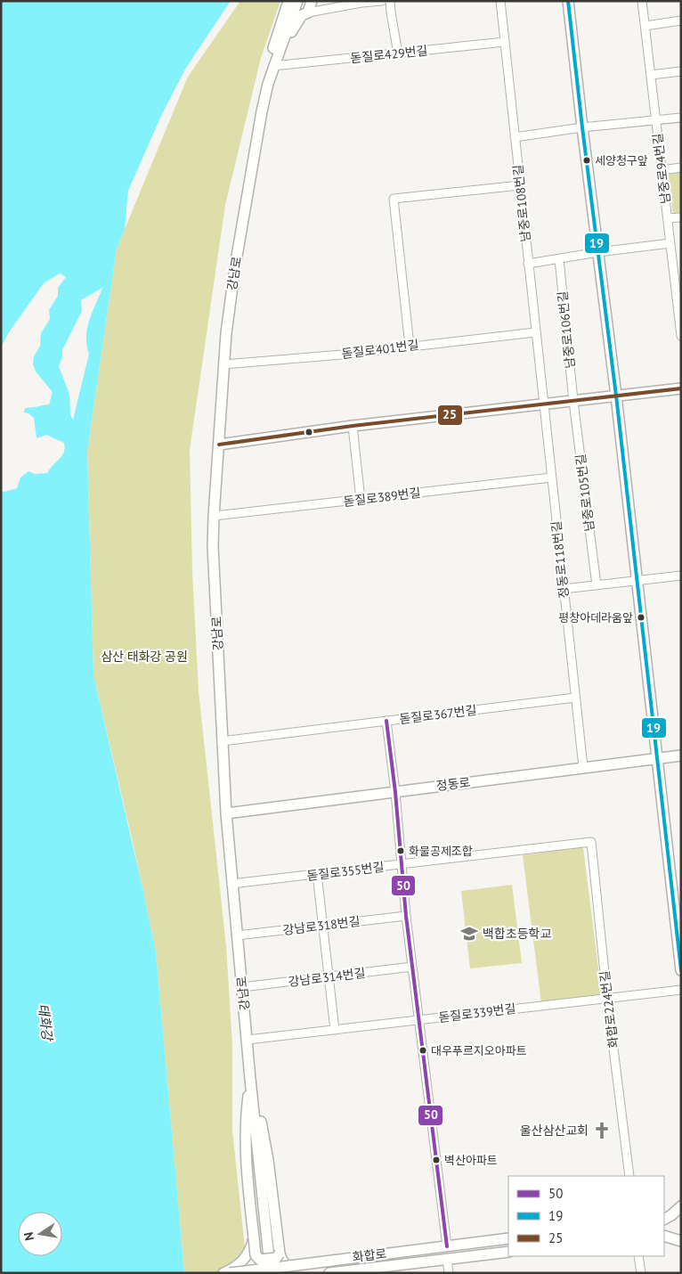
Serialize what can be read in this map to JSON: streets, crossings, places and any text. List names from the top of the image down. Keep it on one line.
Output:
{"streets":{"main road":["강남로","정동로","화합로"],"street":["돋질로429번길","남중로94번길","남중로108번길","남중로106번길","돋질로401번길","남중로105번길","돋질로389번길","정동로118번길","돋질로367번길","돋질로355번길","강남로318번길","강남로314번길","화합로224번길","돋질로339번길"]},"crossings":[["돋질로429번길","남중로108번길"],["돋질로429번길","강남로"],["남중로108번길","돋질로401번길"],["남중로108번길","정동로118번길"],["강남로","돋질로401번길"],["강남로","돋질로389번길"],["강남로","돋질로367번길"],["강남로","정동로"],["강남로","돋질로355번길"],["강남로","강남로318번길"],["강남로","강남로314번길"],["강남로","돋질로339번길"],["남중로106번길","남중로105번길"],["돋질로389번길","정동로118번길"],["정동로118번길","돋질로367번길"],["정동로118번길","정동로"],["돋질로355번길","화합로224번길"],["화합로224번길","돋질로339번길"]],"water":["태화강"],"parks":["삼산 태화강 공원"],"places":{"other":["세양청구앞","평창아데라움앞","화물공제조합","대우푸르지오아파트","벽산아파트"],"school or university":["백합초등학교"],"church":["울산삼산교회"]},"lines":["transit line 19","transit line 25","transit line 50"],"legend":["50","19","25"],"north":"left"}
